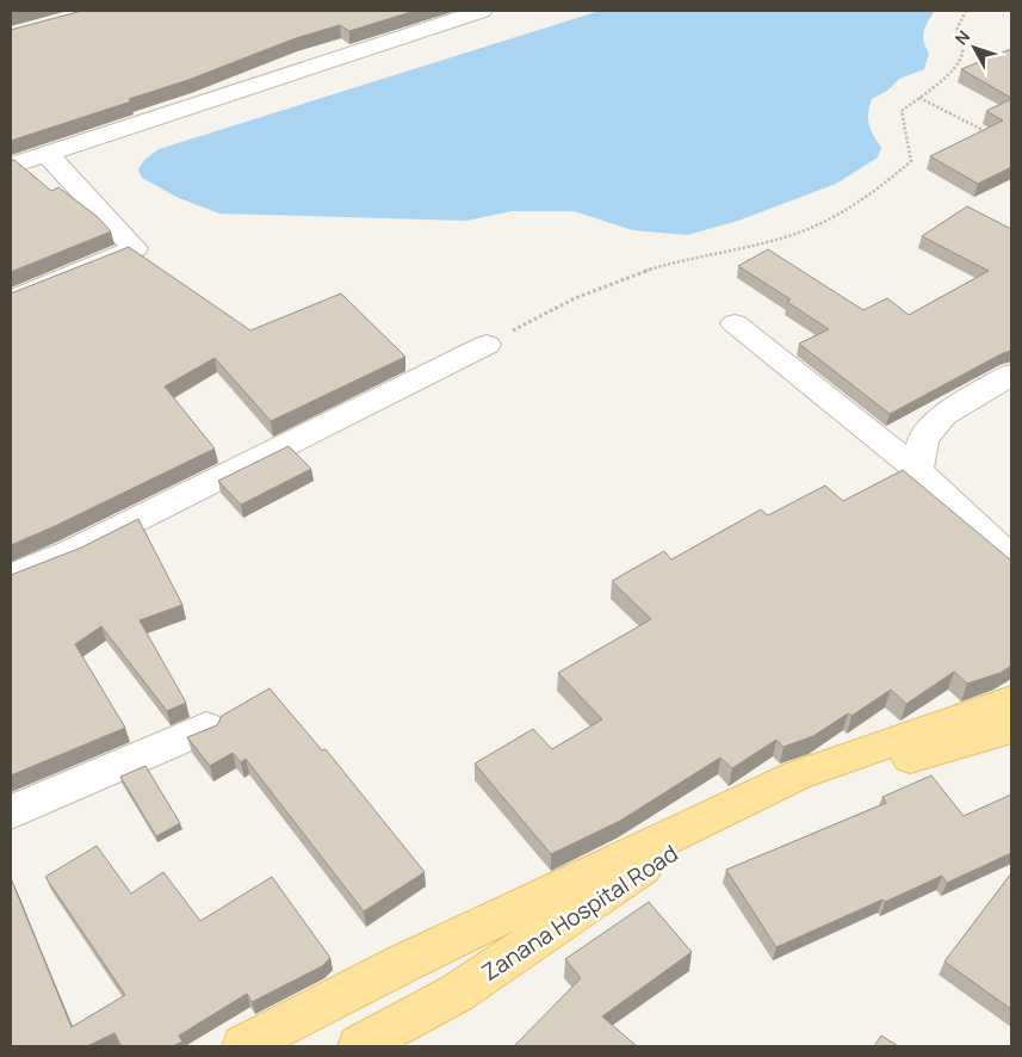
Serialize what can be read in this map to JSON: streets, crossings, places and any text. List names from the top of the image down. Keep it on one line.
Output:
{"streets":{"main road":["Zanana Hospital Road"]},"north":"top left"}
